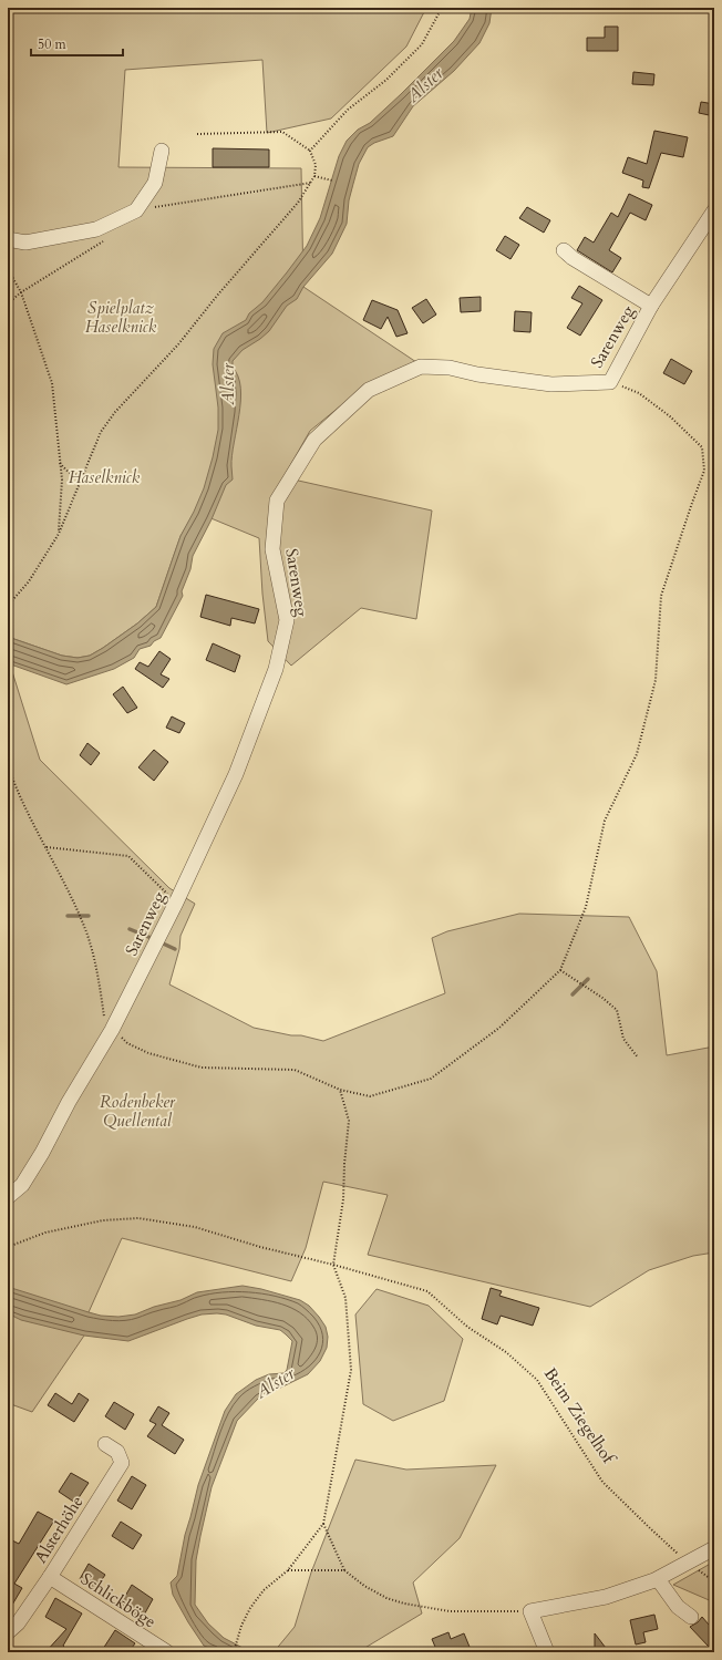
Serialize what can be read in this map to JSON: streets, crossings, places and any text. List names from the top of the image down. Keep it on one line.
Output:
{"streets":{"street":["Sarenweg","Alsterhöhe","Schlickböge"],"path":["Beim Ziegelhof"]},"crossings":[["Alsterhöhe","Schlickböge"]],"water":["Alster"],"parks":["Spielplatz Haselknick","Haselknick","Rodenbeker Quellental"],"scale_bar":"50 m"}
